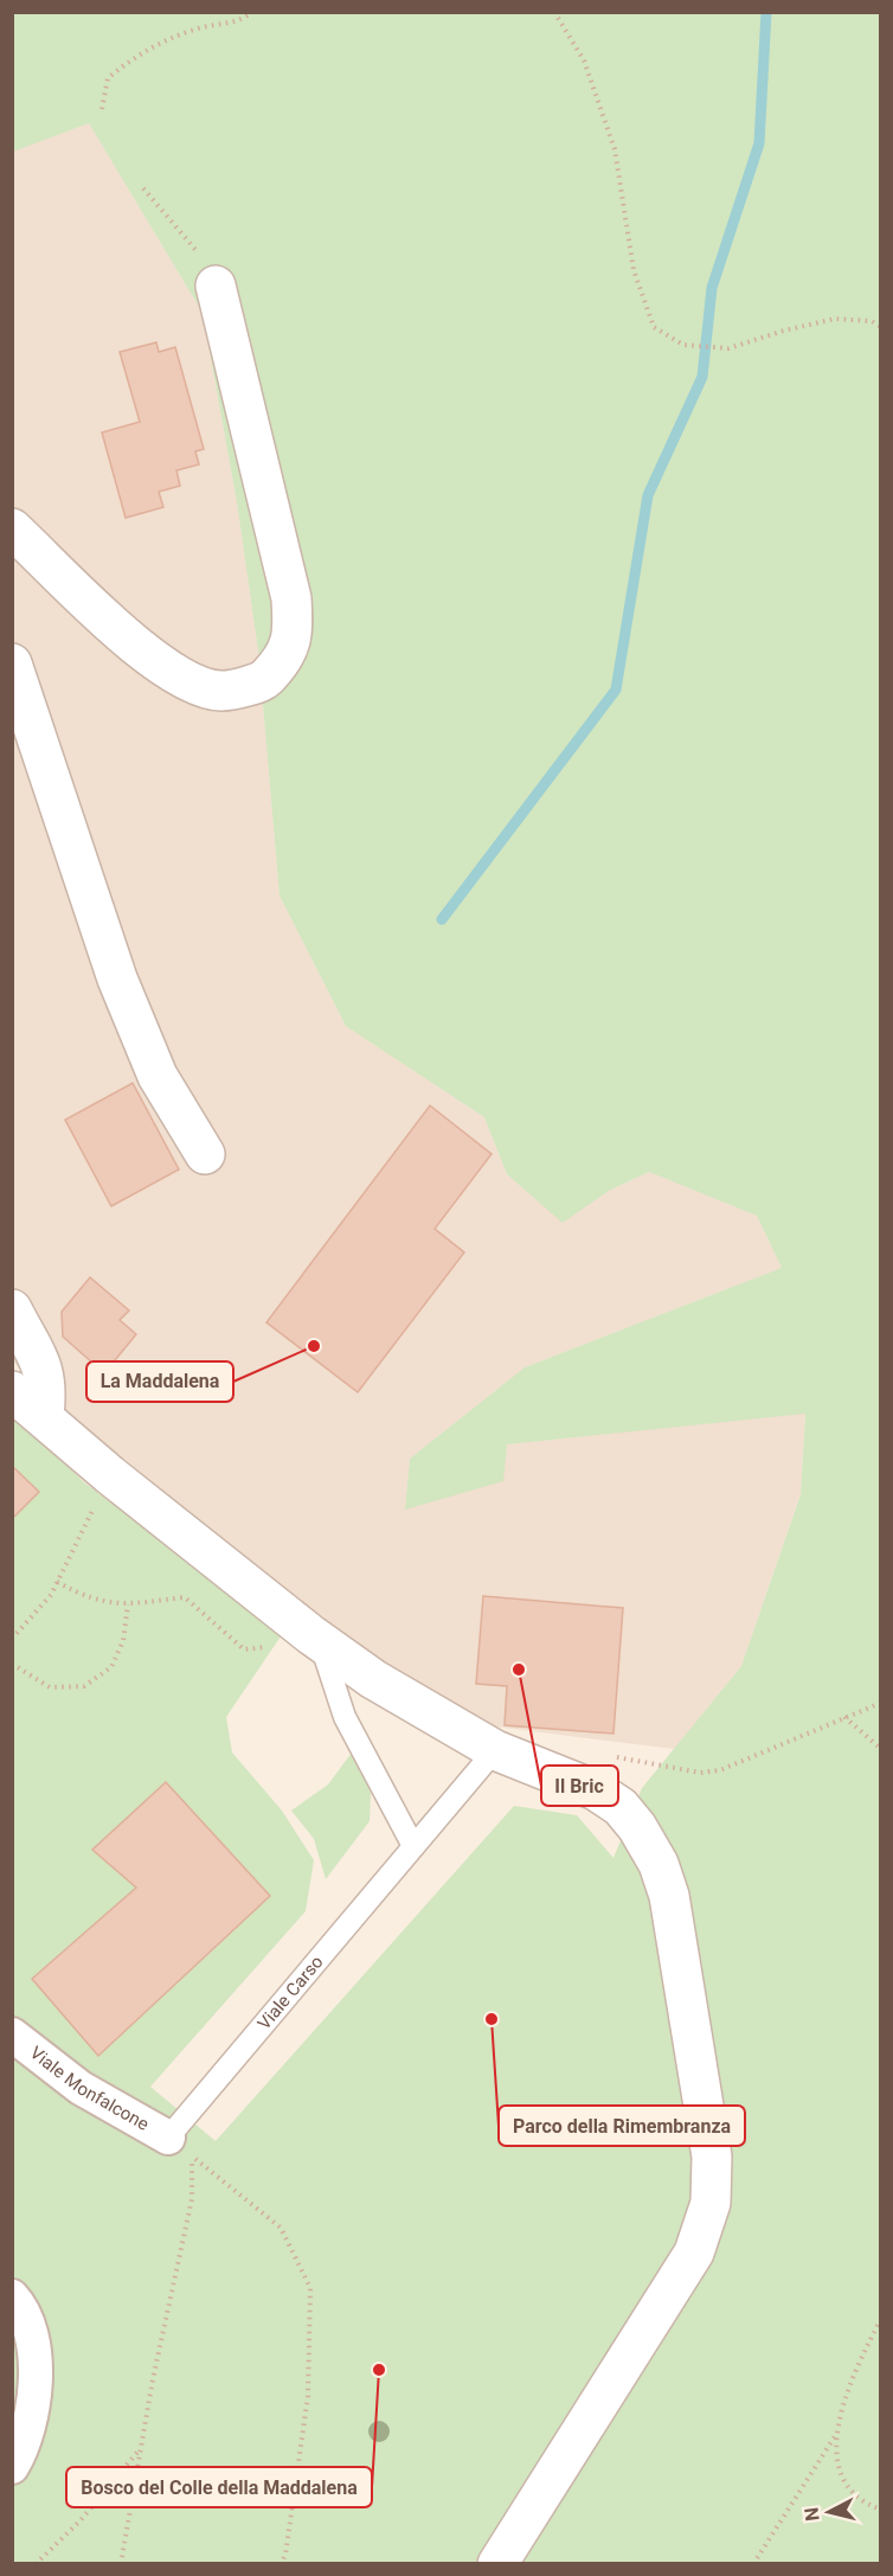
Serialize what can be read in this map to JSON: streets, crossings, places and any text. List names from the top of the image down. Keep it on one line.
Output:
{"streets":{"street":["Viale Monfalcone"],"lane":["Viale Carso"]},"crossings":[["Viale Carso","Viale Monfalcone"]],"places":["La Maddalena","Il Bric","Parco della Rimembranza","Bosco del Colle della Maddalena"],"north":"left"}
